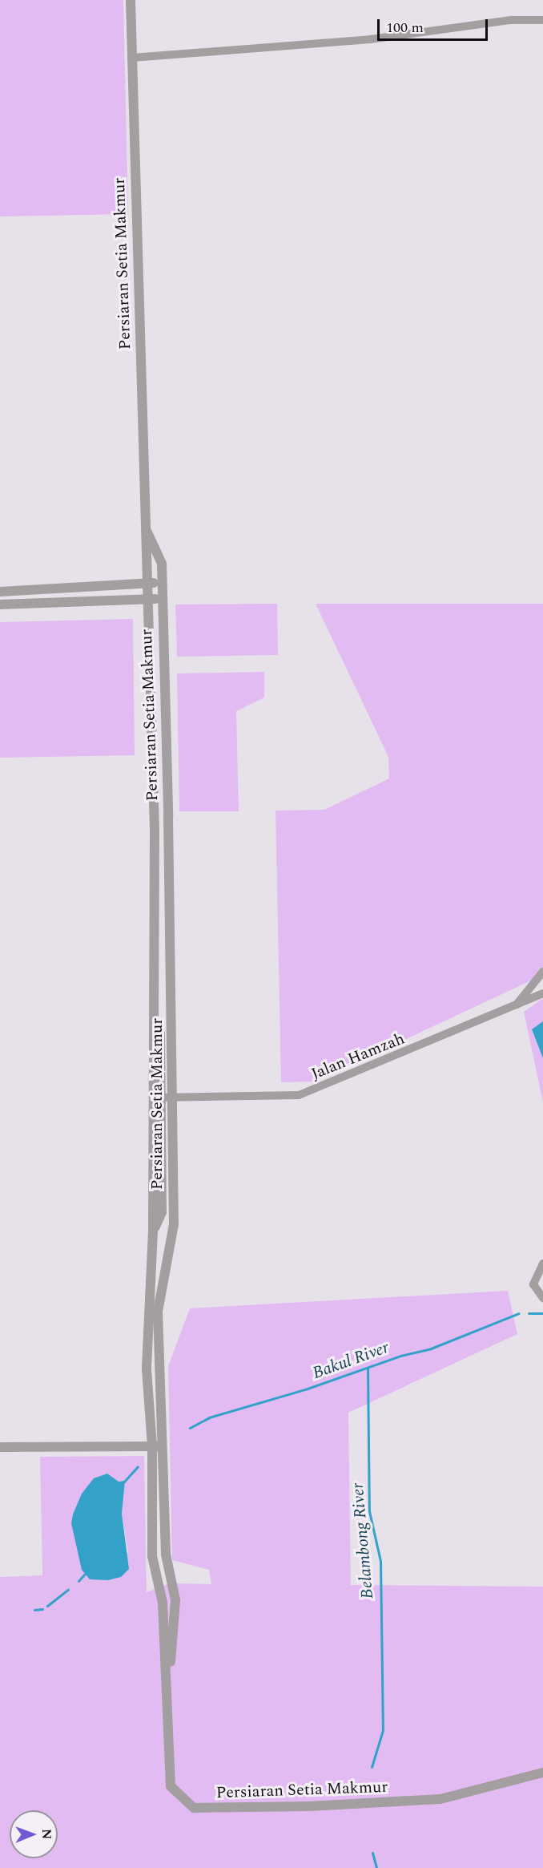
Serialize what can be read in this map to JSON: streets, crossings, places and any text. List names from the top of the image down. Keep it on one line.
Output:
{"streets":{"street":["Persiaran Setia Makmur","Jalan Hamzah"]},"crossings":[["Persiaran Setia Makmur","Jalan Hamzah"]],"water":["Bakul River","Belambong River"],"scale_bar":"100 m","north":"right"}
